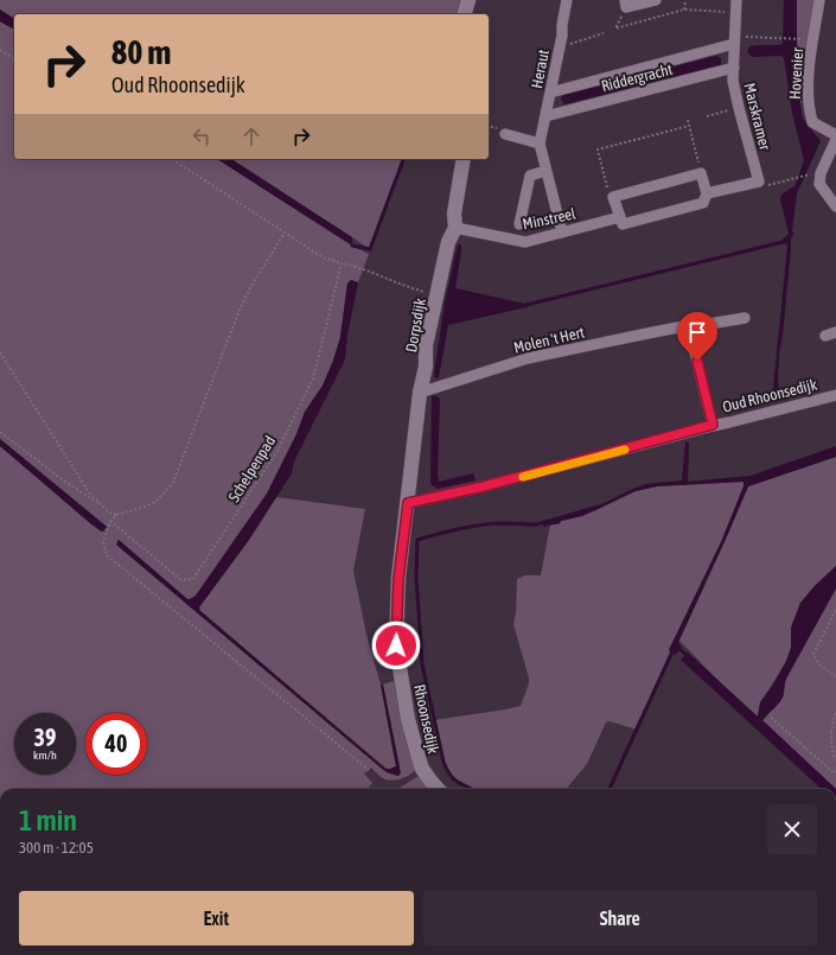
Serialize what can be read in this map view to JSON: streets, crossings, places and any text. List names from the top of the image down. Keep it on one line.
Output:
{"streets":{"street":["Heraut","Hovenier","Riddergracht","Marskramer","Minstreel","Dorpsdijk","Molen 't Hert","Oud Rhoonsedijk","Rhoonsedijk"],"path":["Schelpenpad"]},"crossings":[["Heraut","Riddergracht"],["Heraut","Minstreel"],["Riddergracht","Marskramer"],["Marskramer","Minstreel"],["Minstreel","Dorpsdijk"],["Dorpsdijk","Molen 't Hert"],["Dorpsdijk","Oud Rhoonsedijk"],["Dorpsdijk","Rhoonsedijk"],["Oud Rhoonsedijk","Rhoonsedijk"]],"page":{"turn":["80 m","Oud Rhoonsedijk"],"speed":"39 km/h","limit":"40","heading":["1 min","300 m · 12:05"],"buttons":["Exit","Share"]}}
